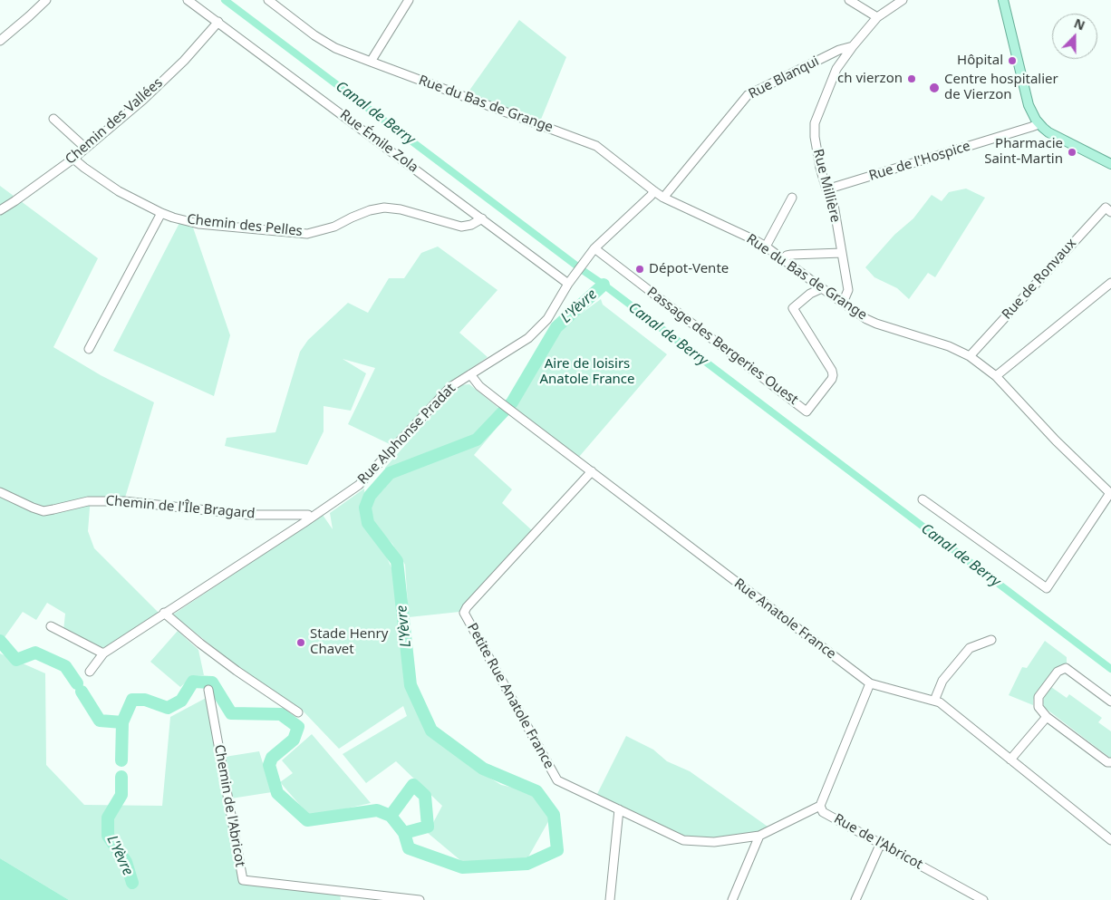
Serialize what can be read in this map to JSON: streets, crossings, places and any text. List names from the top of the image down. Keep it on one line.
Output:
{"streets":{"street":["Rue Blanqui","Rue du Bas de Grange","Chemin des Vallées","Rue Émile Zola","Rue de l'Hospice","Rue Millière","Chemin des Pelles","Rue de Ronvaux","Passage des Bergeries Ouest","Rue Alphonse Pradat","Chemin de l'Île Bragard","Rue Anatole France","Petite Rue Anatole France","Chemin de l'Abricot","Rue de l'Abricot"]},"crossings":[["Rue Blanqui","Rue du Bas de Grange"],["Rue Blanqui","Rue Millière"],["Rue du Bas de Grange","Rue Millière"],["Rue du Bas de Grange","Rue de Ronvaux"],["Rue du Bas de Grange","Passage des Bergeries Ouest"],["Rue du Bas de Grange","Rue Alphonse Pradat"],["Chemin des Vallées","Rue Émile Zola"],["Chemin des Vallées","Chemin des Pelles"],["Rue Émile Zola","Chemin des Pelles"],["Rue Émile Zola","Rue Alphonse Pradat"],["Rue de l'Hospice","Rue Millière"],["Passage des Bergeries Ouest","Rue Alphonse Pradat"],["Rue Alphonse Pradat","Chemin de l'Île Bragard"],["Rue Alphonse Pradat","Rue Anatole France"],["Rue Anatole France","Petite Rue Anatole France"],["Rue Anatole France","Rue de l'Abricot"]],"water":["Canal de Berry","L'Yèvre"],"parks":["Aire de loisirs Anatole France"],"places":["Hôpital","ch vierzon","Centre hospitalier de Vierzon","Pharmacie Saint-Martin","Dépot-Vente","Stade Henry Chavet"],"north":"top"}
